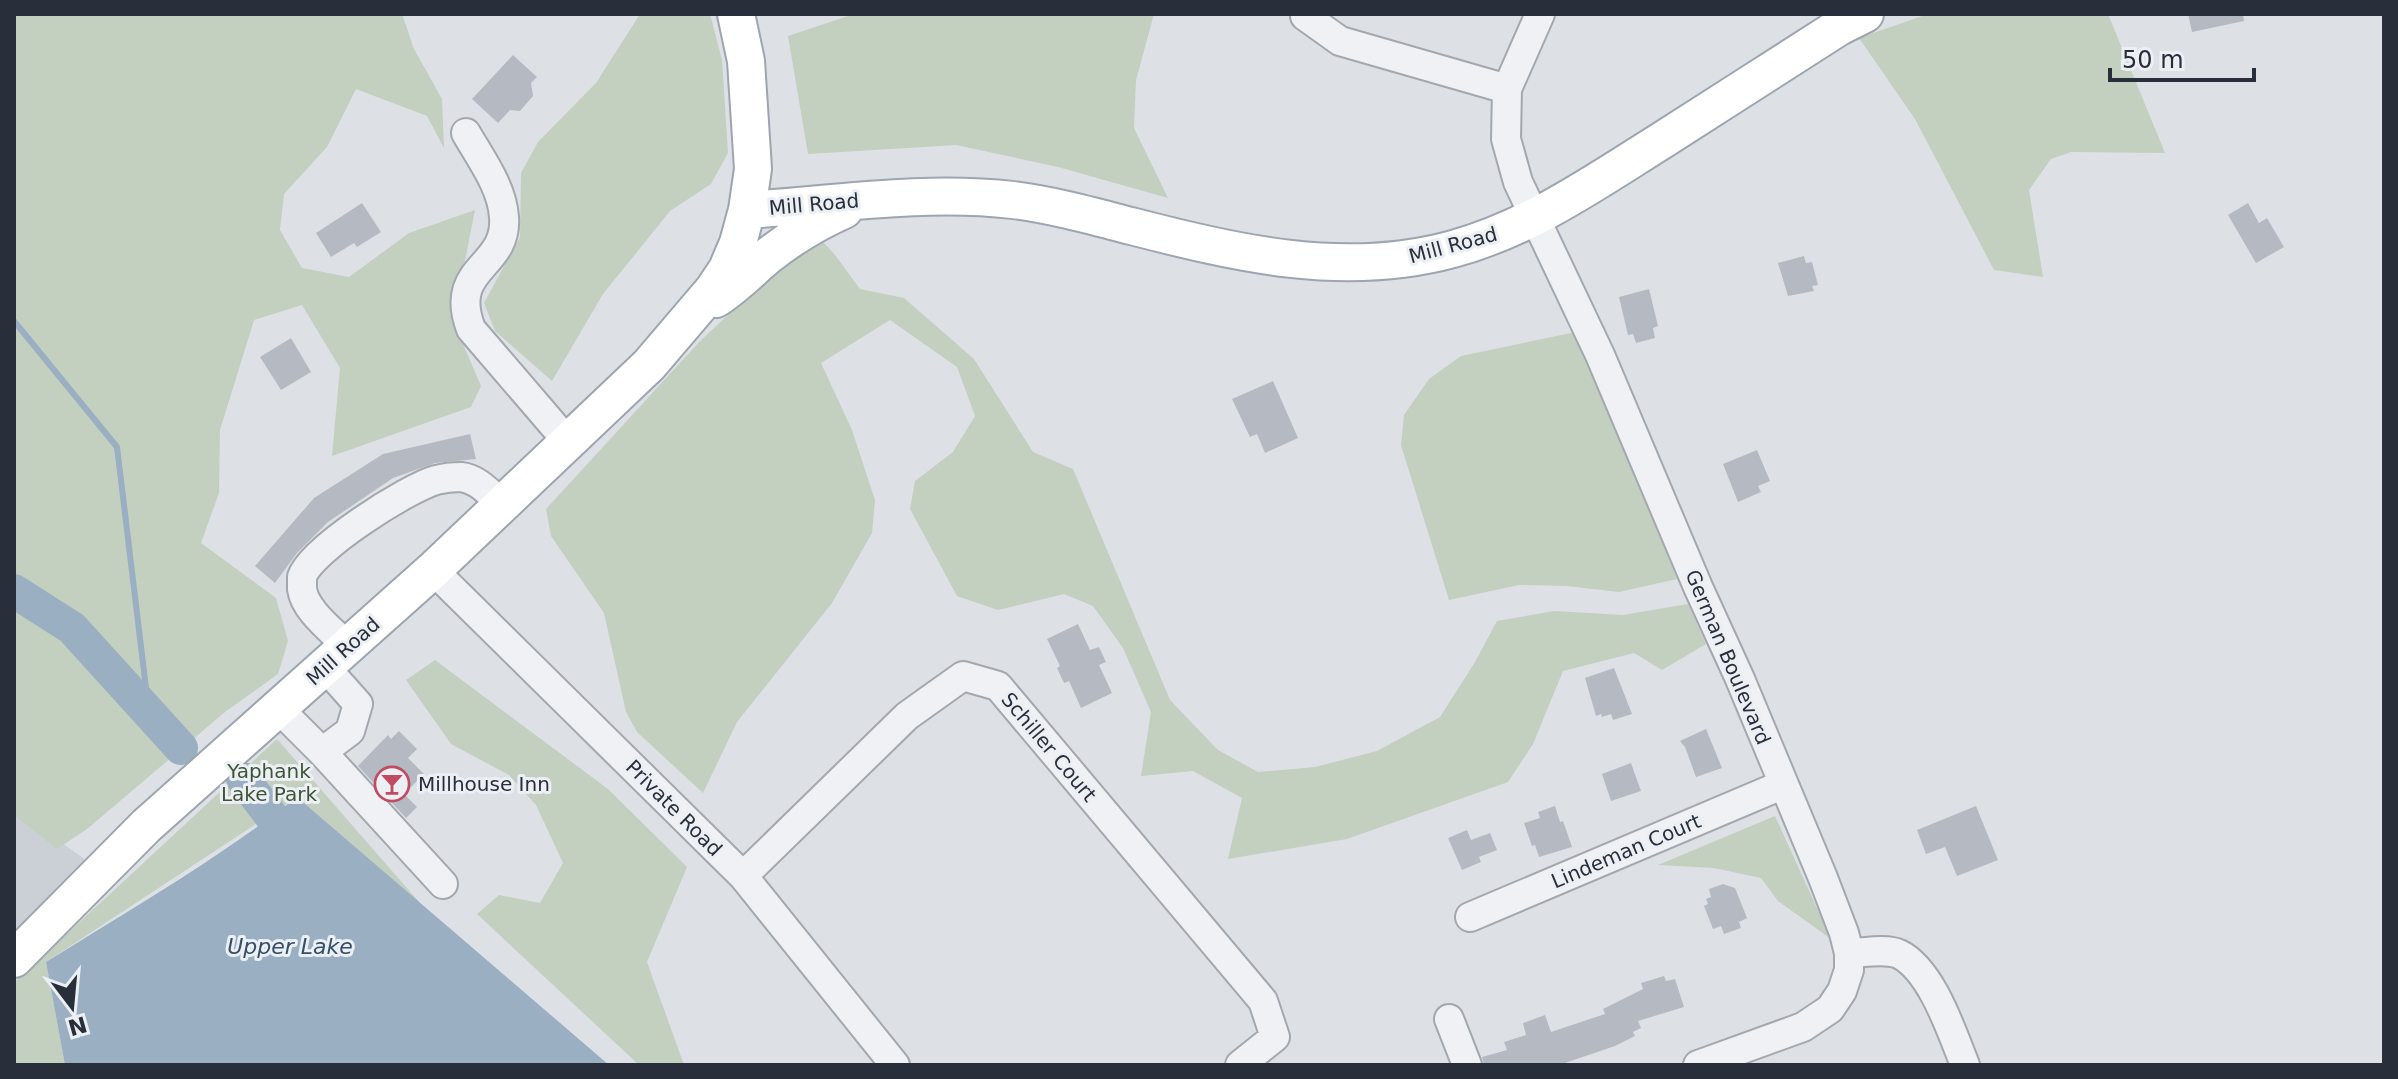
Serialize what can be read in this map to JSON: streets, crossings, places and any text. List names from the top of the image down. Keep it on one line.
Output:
{"streets":{"main road":["Mill Road"],"street":["German Boulevard","Schiller Court","Private Road","Lindeman Court"]},"crossings":[["Mill Road","German Boulevard"],["Mill Road","Private Road"],["German Boulevard","Lindeman Court"],["Schiller Court","Private Road"]],"water":["Upper Lake"],"parks":["Yaphank Lake Park"],"places":{"bar":["Millhouse Inn"]},"scale_bar":"50 m","north":"bottom"}
